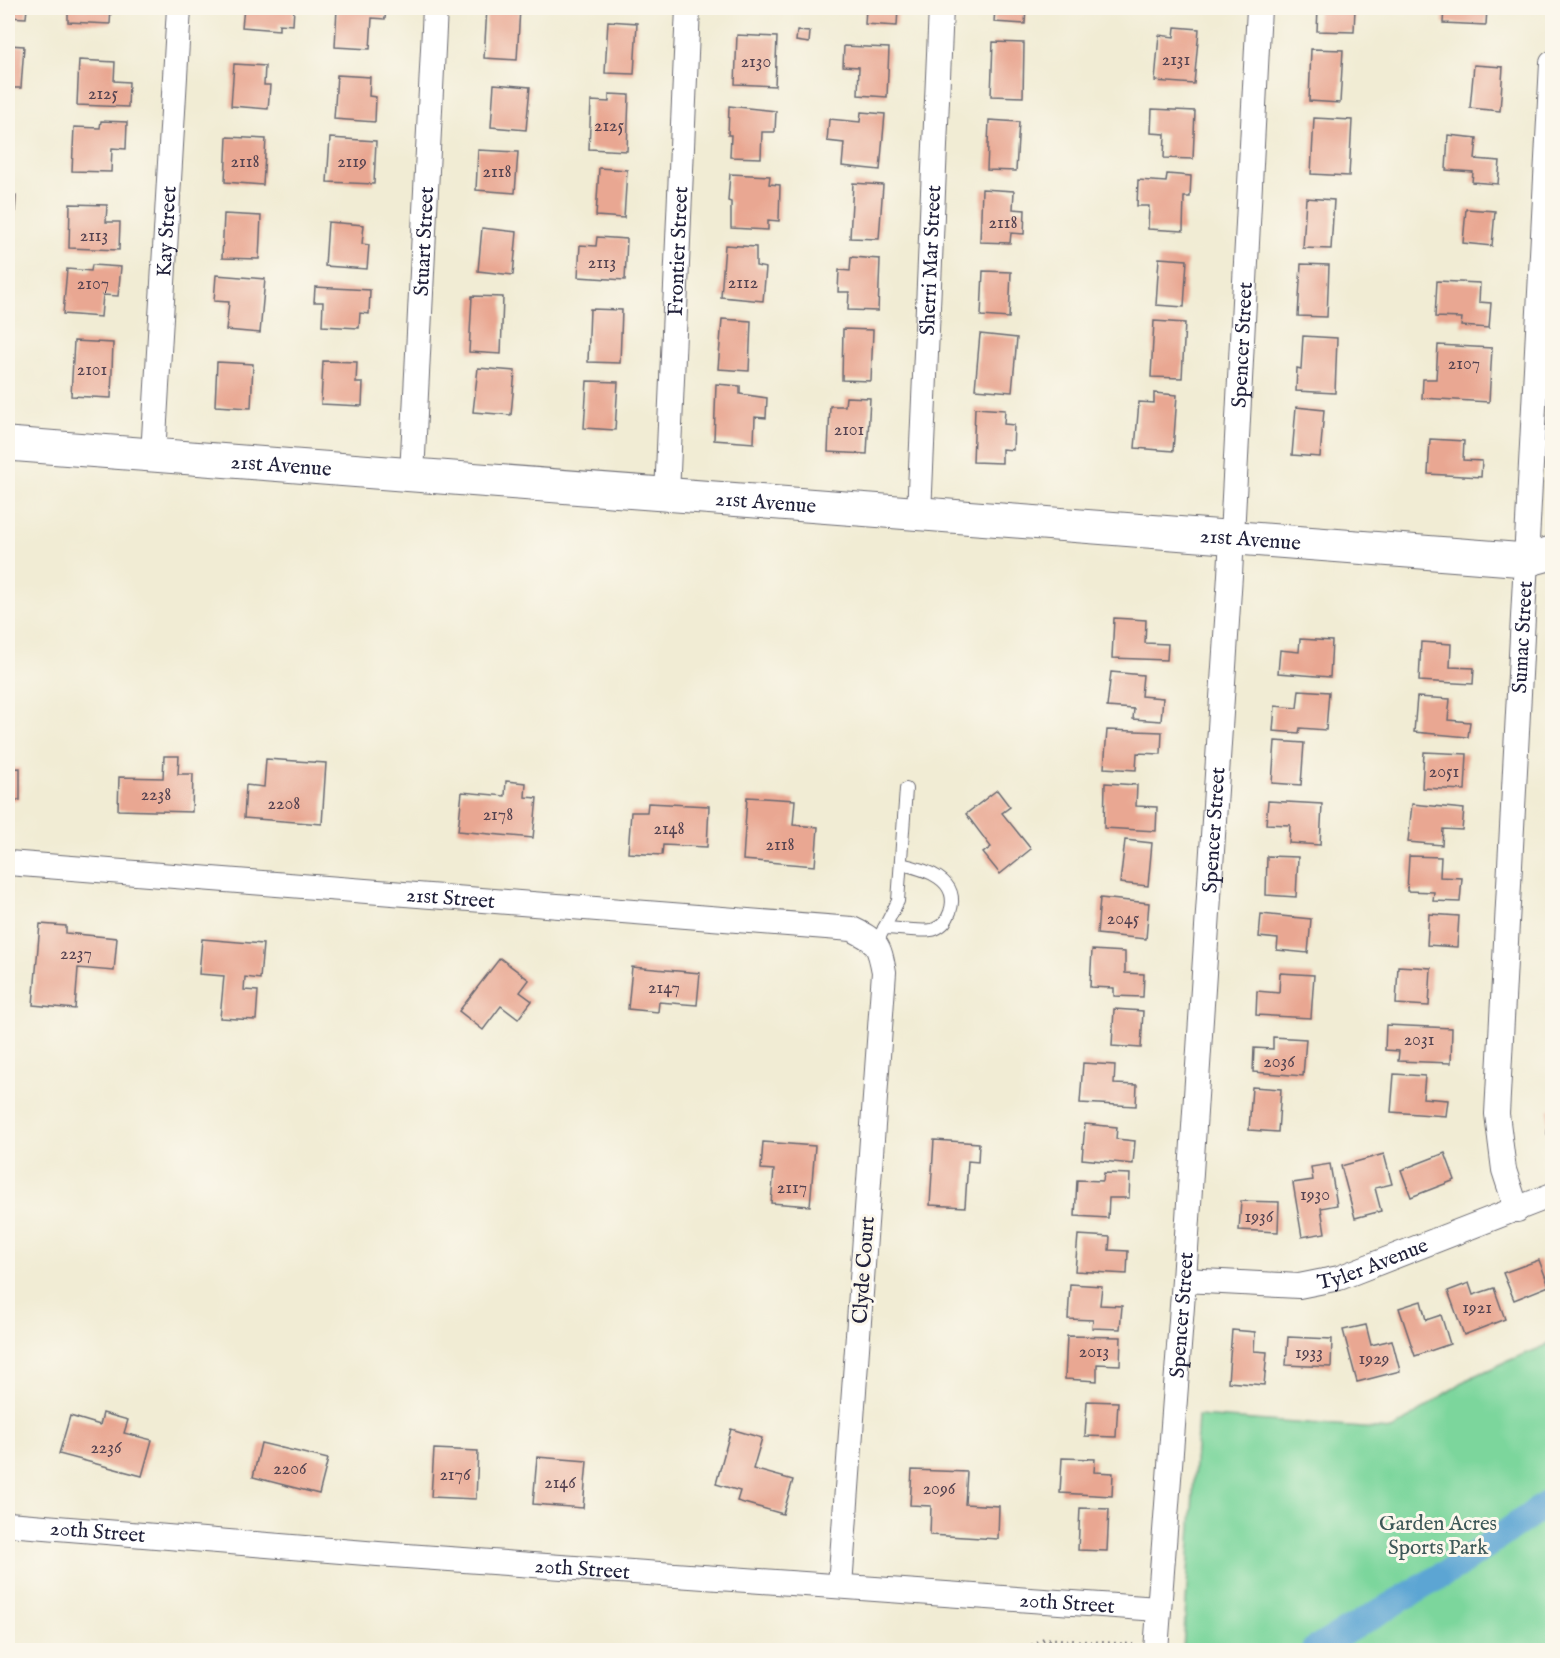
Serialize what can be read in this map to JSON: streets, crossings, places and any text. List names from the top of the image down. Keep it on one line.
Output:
{"streets":{"street":["Kay Street","Stuart Street","Frontier Street","Sherri Mar Street","Spencer Street","21st Avenue","Sumac Street","21st Street","Tyler Avenue","Clyde Court","20th Street"]},"crossings":[["Kay Street","21st Avenue"],["Stuart Street","21st Avenue"],["Frontier Street","21st Avenue"],["Sherri Mar Street","21st Avenue"],["Spencer Street","21st Avenue"],["Spencer Street","Tyler Avenue"],["Spencer Street","20th Street"],["21st Avenue","Sumac Street"],["Sumac Street","Tyler Avenue"],["21st Street","Clyde Court"],["Clyde Court","20th Street"]],"parks":["Garden Acres Sports Park"],"house_numbers":["2131","2130","2125","2125","2118","2119","2118","2118","2113","2113","2112","2107","2107","2101","2101","2051","2238","2208","2178","2148","2118","2045","2237","2147","2031","2036","2117","1930","1936","1921","2013","1933","1929","2236","2206","2176","2146","2096"]}
